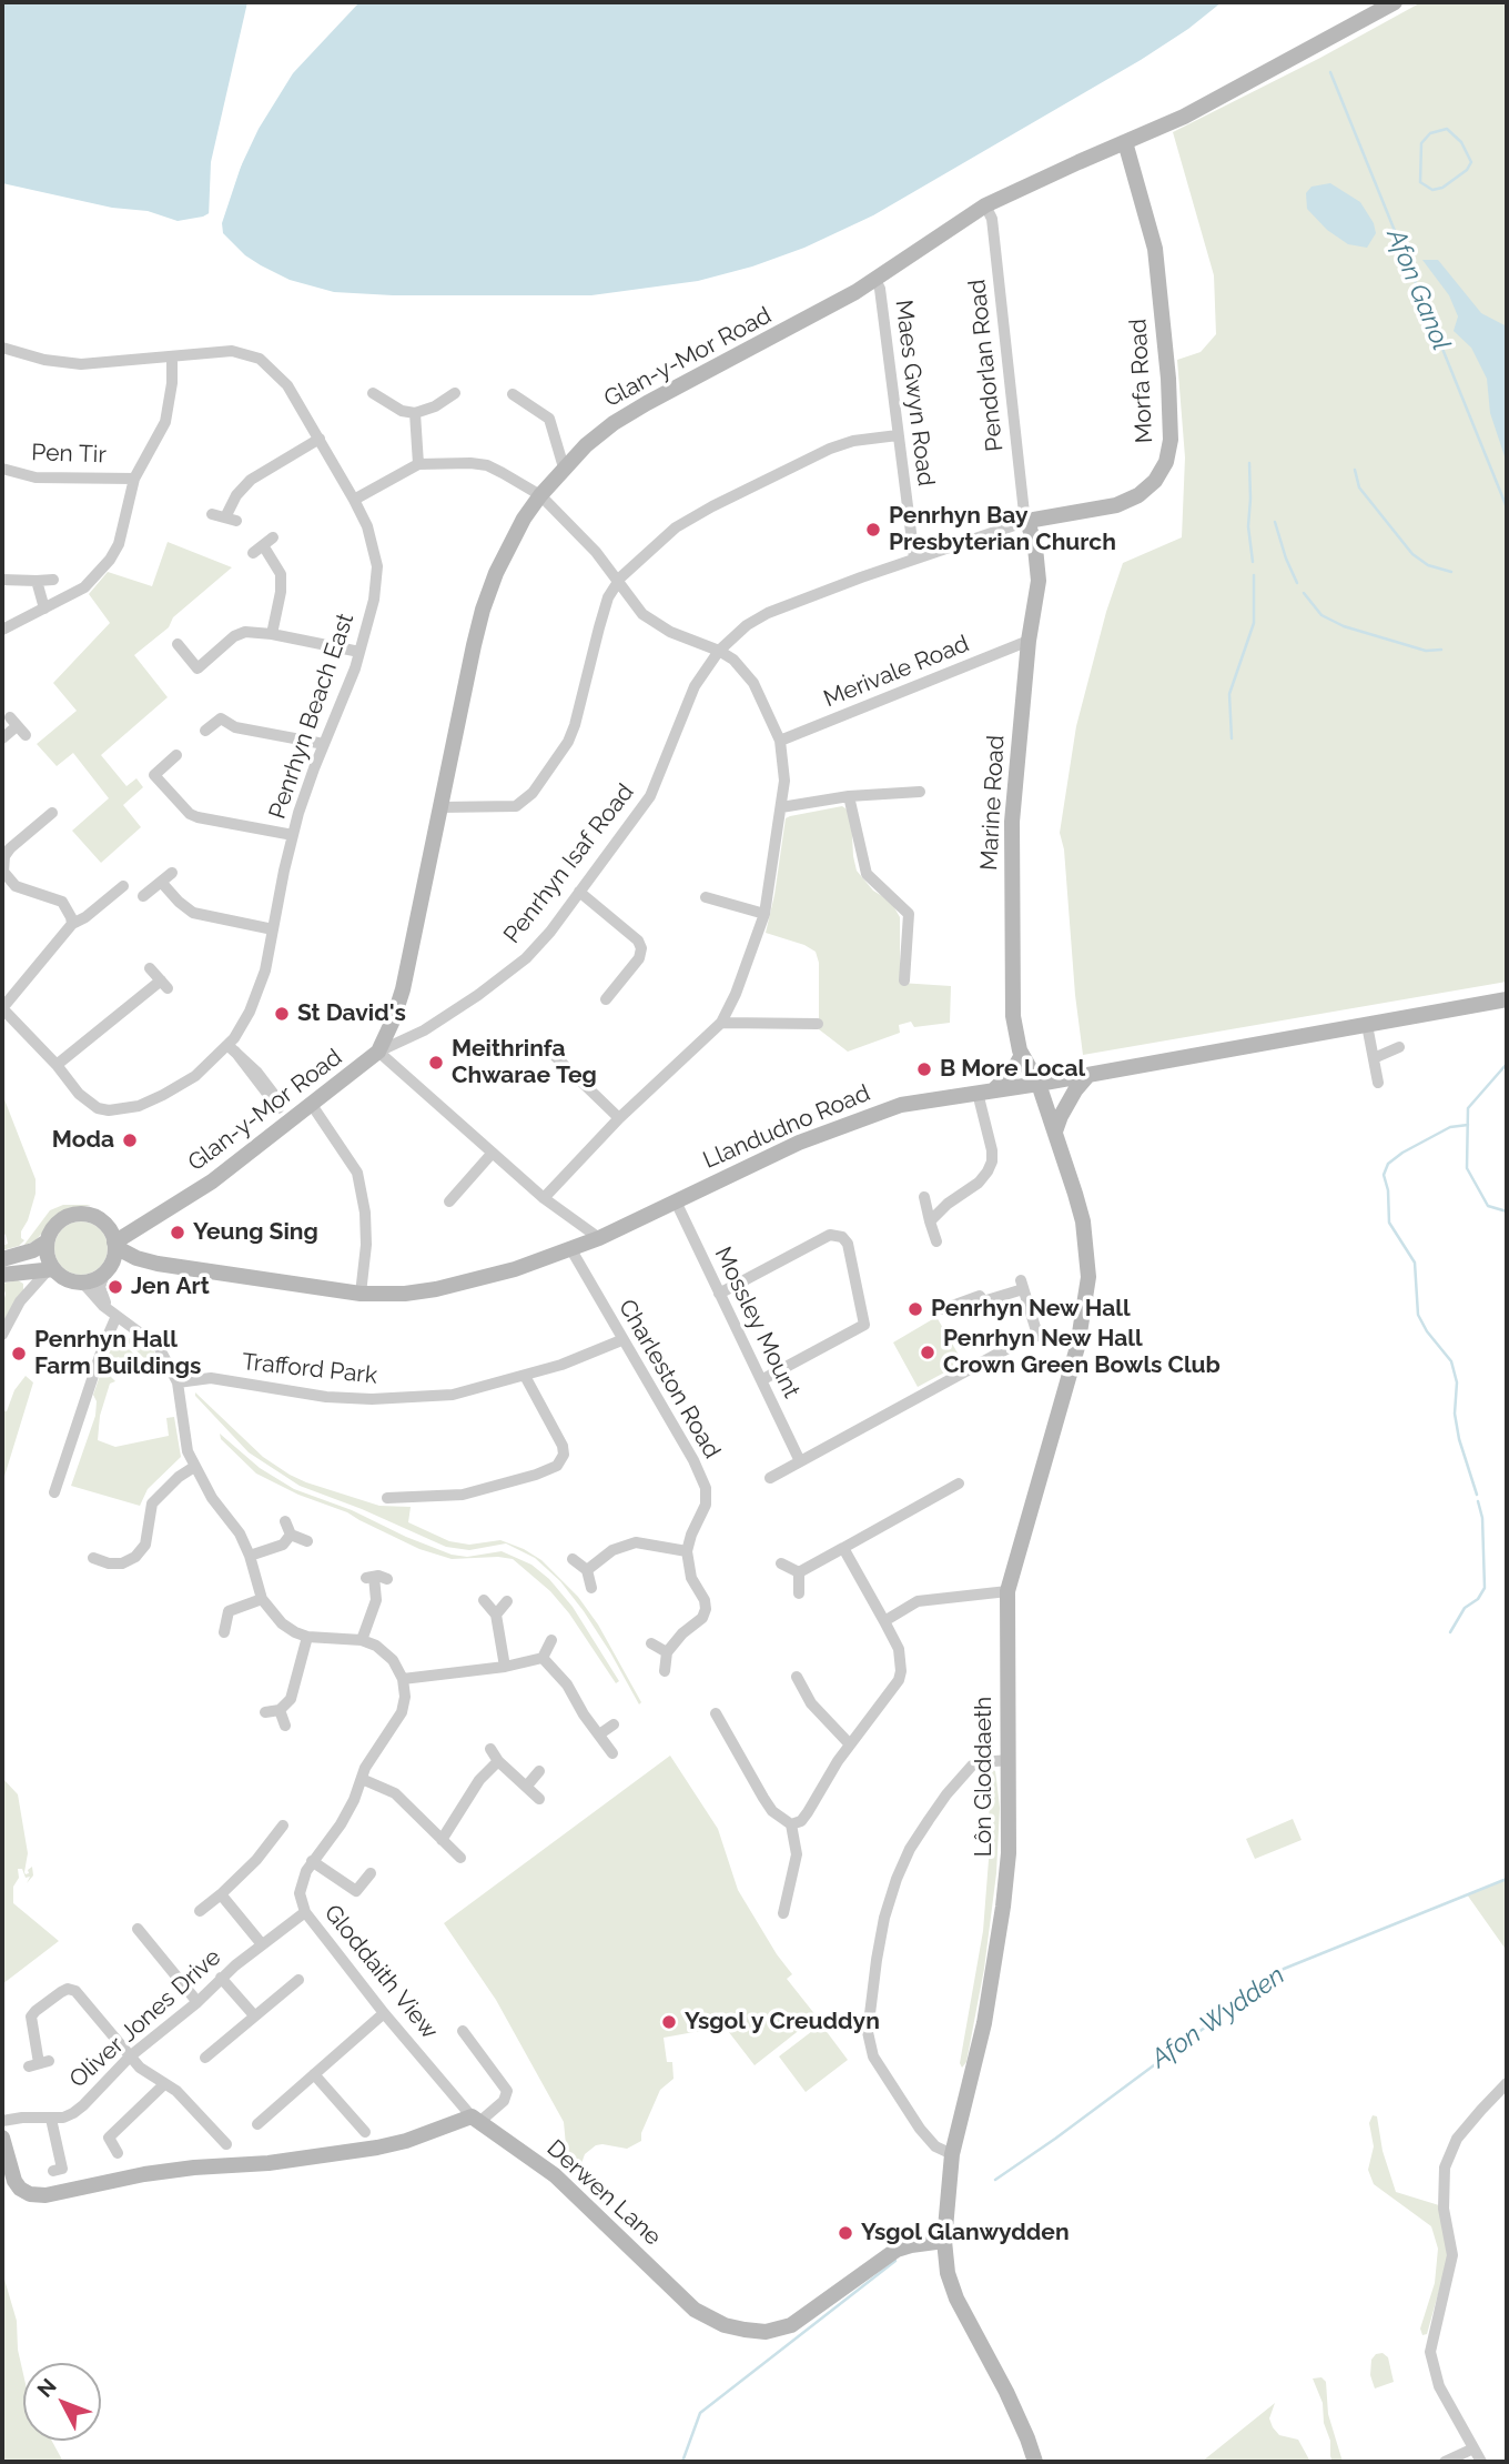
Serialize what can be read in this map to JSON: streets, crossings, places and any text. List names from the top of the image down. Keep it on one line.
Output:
{"streets":{"street":["Glan-y-Mor Road","Pendorlan Road","Morfa Road","Maes Gwyn Road","Pen Tir","Merivale Road","Penrhyn Beach East","Marine Road","Penrhyn Isaf Road","Llandudno Road","Mossley Mount","Trafford Park","Charleston Road","Lôn Gloddaeth","Gloddaith View","Oliver Jones Drive","Derwen Lane"]},"crossings":[["Glan-y-Mor Road","Pendorlan Road"],["Glan-y-Mor Road","Morfa Road"],["Glan-y-Mor Road","Maes Gwyn Road"],["Glan-y-Mor Road","Penrhyn Isaf Road"],["Pendorlan Road","Morfa Road"],["Pendorlan Road","Marine Road"],["Pendorlan Road","Penrhyn Isaf Road"],["Morfa Road","Marine Road"],["Morfa Road","Penrhyn Isaf Road"],["Maes Gwyn Road","Penrhyn Isaf Road"],["Merivale Road","Marine Road"],["Marine Road","Penrhyn Isaf Road"],["Marine Road","Llandudno Road"],["Marine Road","Lôn Gloddaeth"],["Llandudno Road","Mossley Mount"],["Llandudno Road","Charleston Road"],["Llandudno Road","Lôn Gloddaeth"],["Trafford Park","Charleston Road"],["Lôn Gloddaeth","Derwen Lane"],["Gloddaith View","Oliver Jones Drive"],["Gloddaith View","Derwen Lane"]],"water":["Afon Ganol","Afon Wydden"],"places":["Penrhyn Bay Presbyterian Church","St David's","Meithrinfa Chwarae Teg","B More Local","Moda","Yeung Sing","Jen Art","Penrhyn New Hall","Penrhyn New Hall Crown Green Bowls Club","Penrhyn Hall Farm Buildings","Ysgol y Creuddyn","Ysgol Glanwydden"],"north":"top left"}
